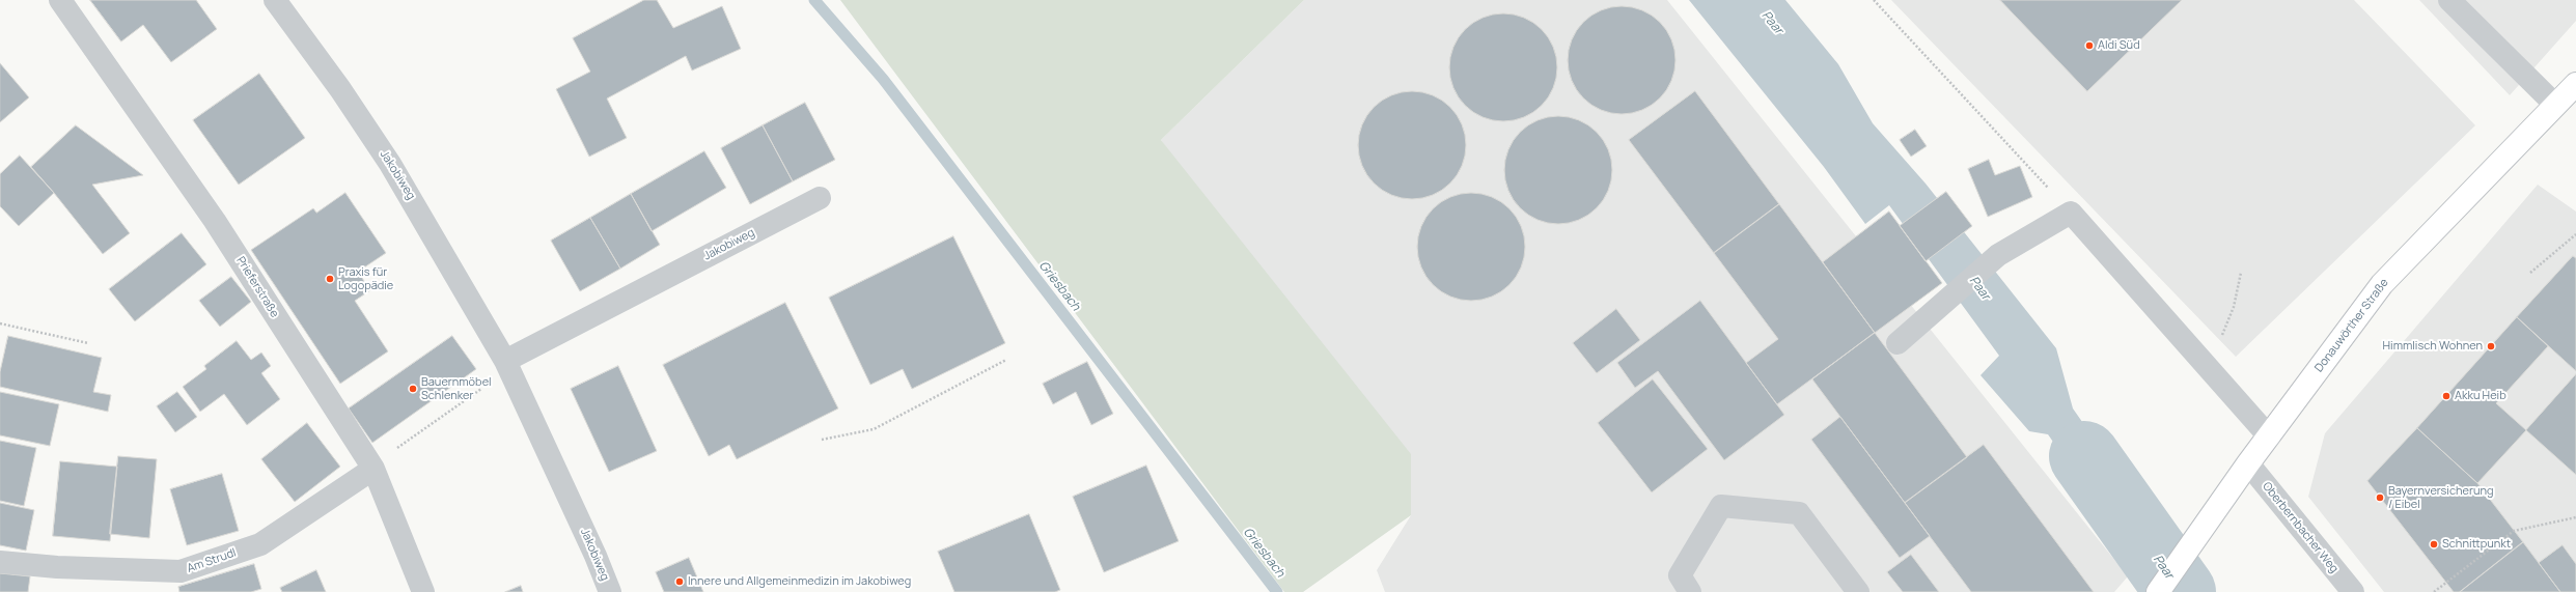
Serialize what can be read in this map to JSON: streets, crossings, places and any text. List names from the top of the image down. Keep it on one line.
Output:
{"streets":{"main road":["Donauwörther Straße"],"street":["Jakobiweg","Prieferstraße","Oberbernbacher Weg","Am Strudl"]},"crossings":[["Prieferstraße","Am Strudl"],["Donauwörther Straße","Oberbernbacher Weg"]],"water":["Paar","Griesbach"],"places":["Aldi Süd","Praxis für Logopädie","Himmlisch Wohnen","Bauernmöbel Schlenker","Akku Heib","Bayernversicherung / Eibel","Schnittpunkt","Innere und Allgemeinmedizin im Jakobiweg"]}
